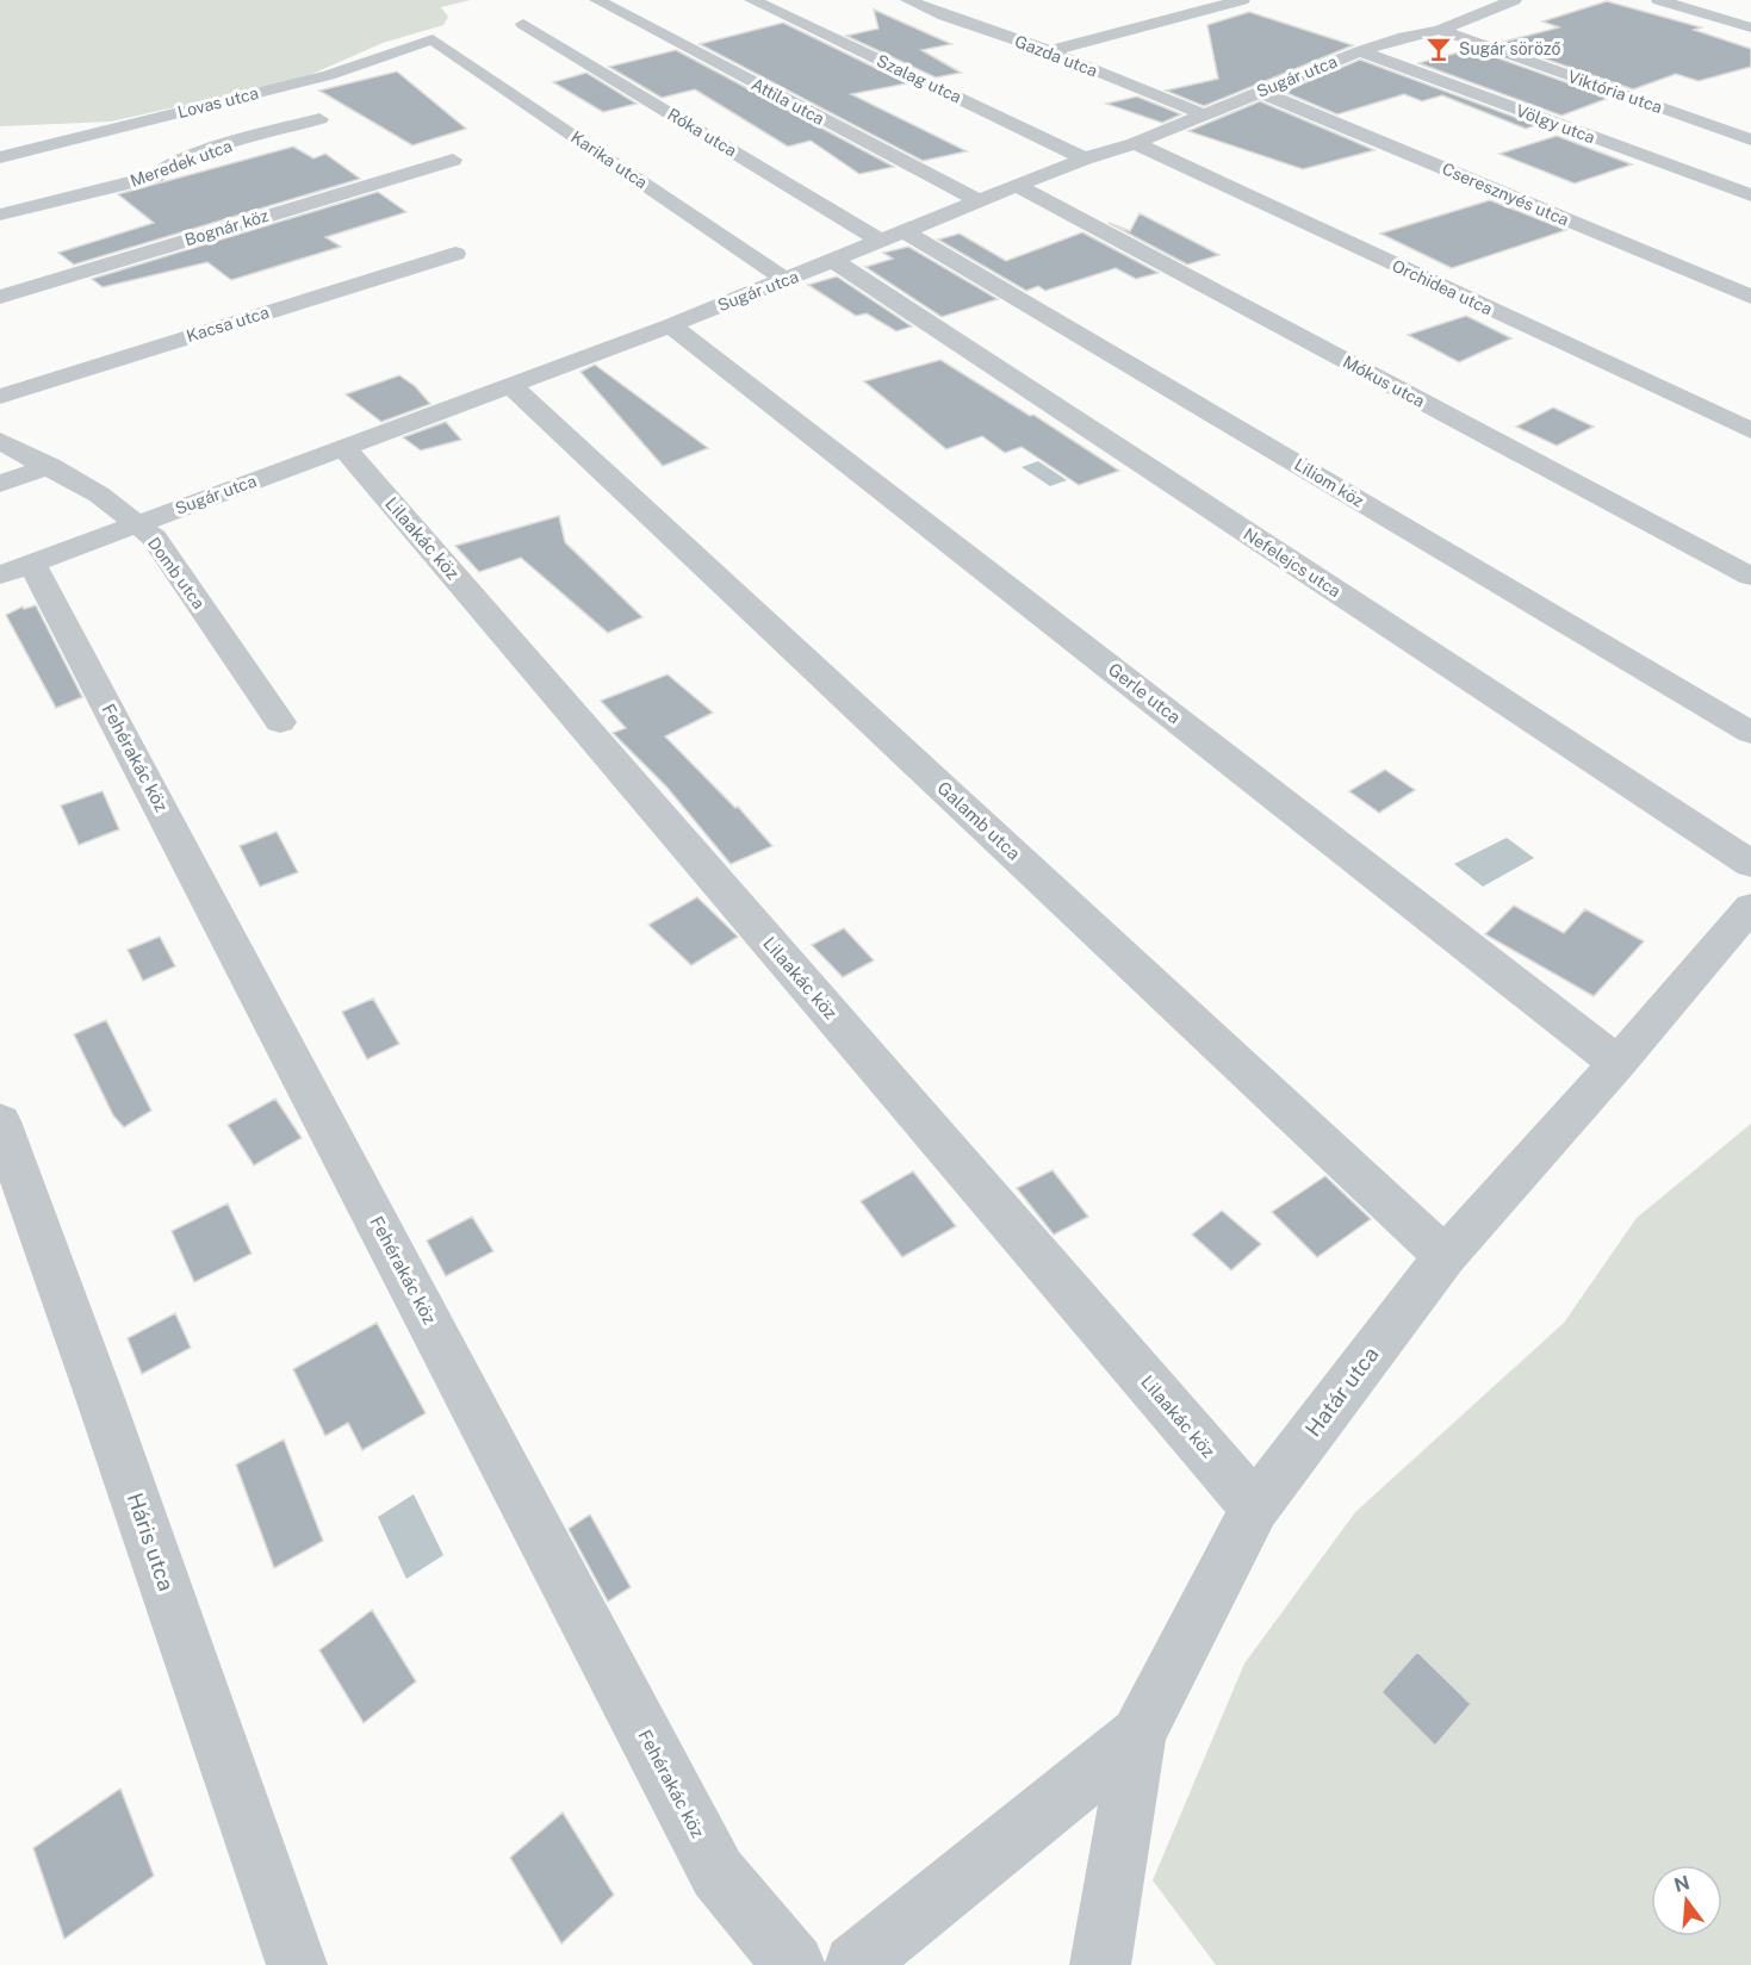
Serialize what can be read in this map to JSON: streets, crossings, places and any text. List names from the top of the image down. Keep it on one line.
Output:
{"streets":{"street":["Gazda utca","Sugár utca","Szalag utca","Viktória utca","Attila utca","Lovas utca","Völgy utca","Róka utca","Karika utca","Meredek utca","Cseresznyés utca","Bognár köz","Orchidea utca","Kacsa utca","Mókus utca","Liliom köz","Lilaakác köz","Nefelejcs utca","Domb utca","Gerle utca","Fehérakác köz","Galamb utca","Határ utca","Háris utca"]},"crossings":[["Gazda utca","Sugár utca"],["Sugár utca","Szalag utca"],["Sugár utca","Viktória utca"],["Sugár utca","Attila utca"],["Sugár utca","Völgy utca"],["Sugár utca","Róka utca"],["Sugár utca","Karika utca"],["Sugár utca","Cseresznyés utca"],["Sugár utca","Orchidea utca"],["Sugár utca","Mókus utca"],["Sugár utca","Liliom köz"],["Sugár utca","Lilaakác köz"],["Sugár utca","Nefelejcs utca"],["Sugár utca","Domb utca"],["Sugár utca","Gerle utca"],["Sugár utca","Fehérakác köz"],["Sugár utca","Galamb utca"],["Lovas utca","Karika utca"],["Róka utca","Liliom köz"],["Lilaakác köz","Határ utca"],["Gerle utca","Határ utca"],["Galamb utca","Határ utca"]],"places":{"bar":["Sugár söröző"]},"north":"top"}
